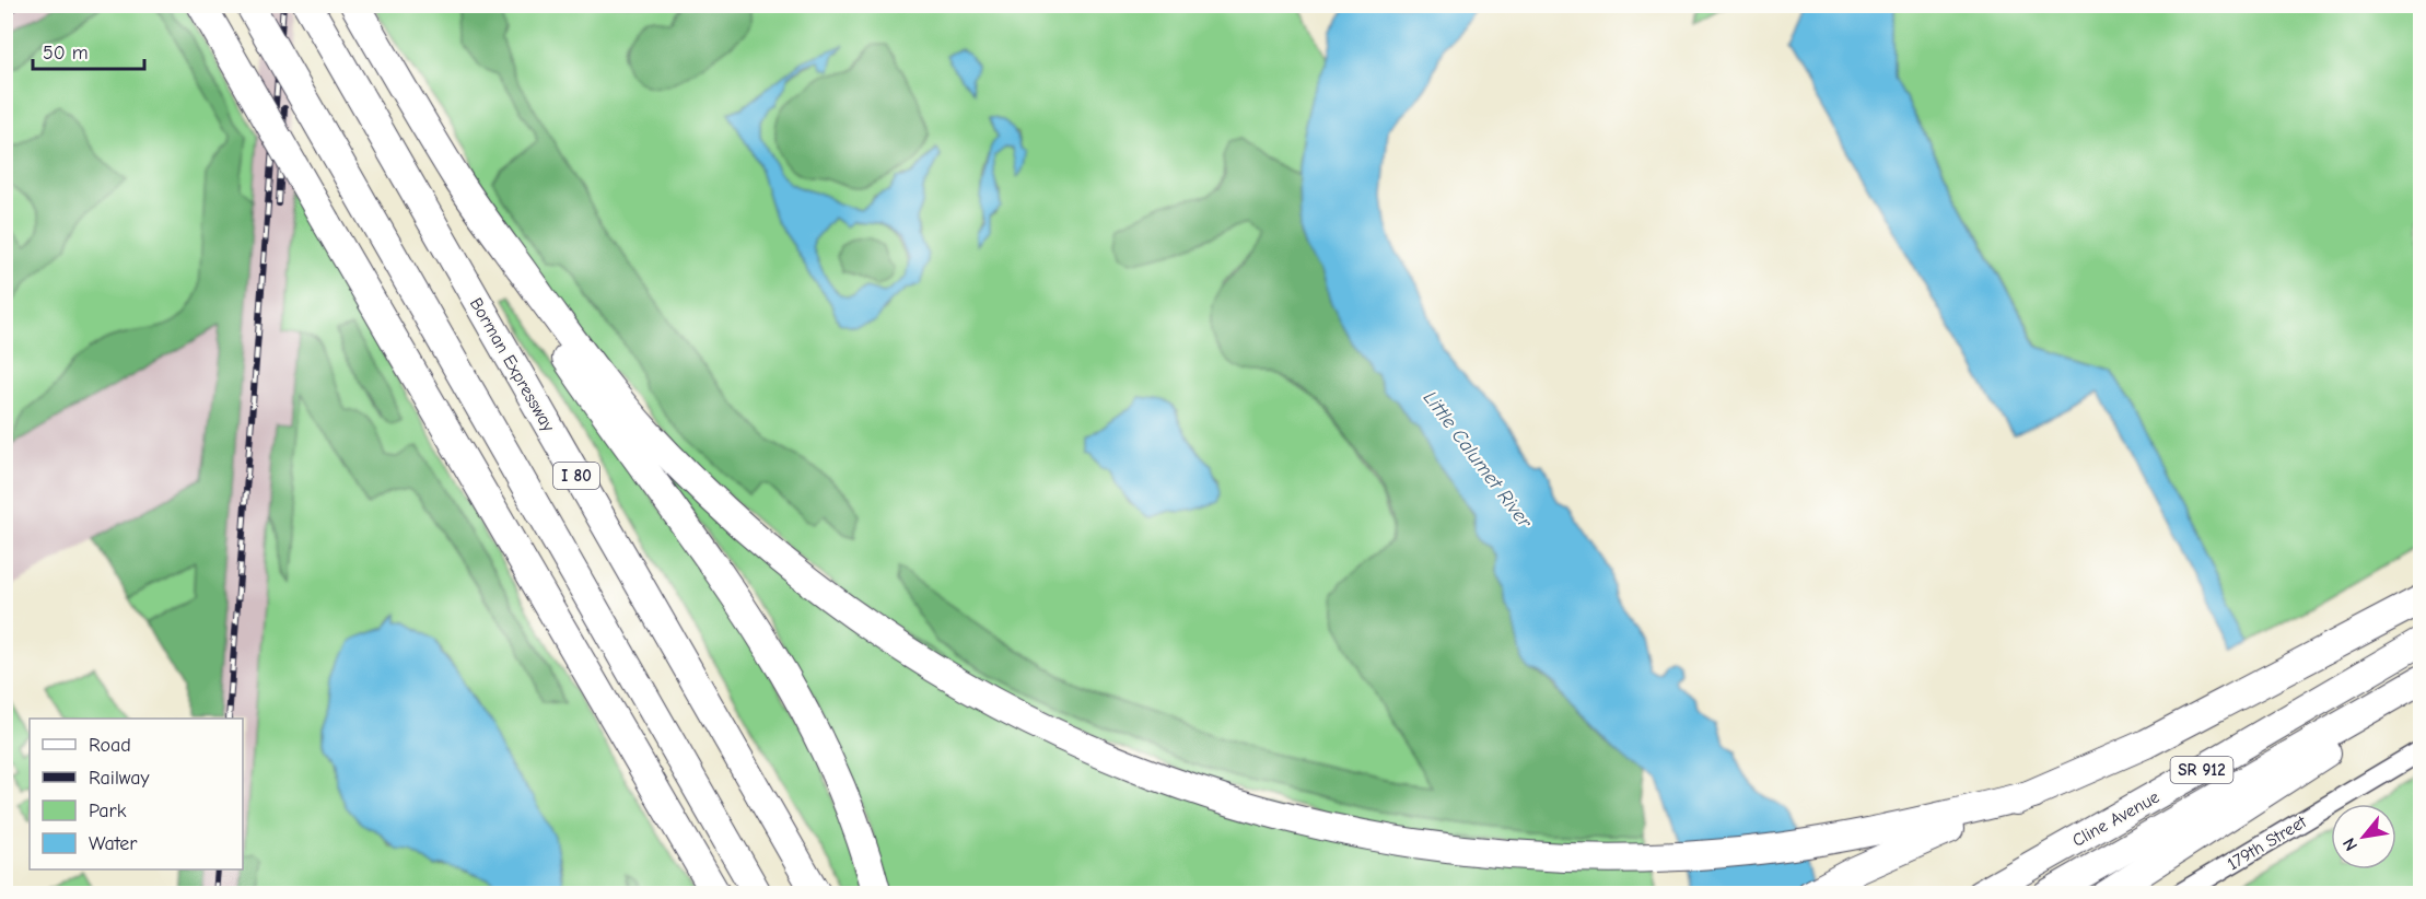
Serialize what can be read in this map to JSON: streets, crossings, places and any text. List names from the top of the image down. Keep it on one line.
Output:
{"streets":{"highway":["Borman Expressway","I 80","SR 912","Cline Avenue"],"street":["179th Street"]},"water":["Little Calumet River"],"legend":["Road","Railway","Park","Water"],"scale_bar":"50 m","north":"bottom left"}
